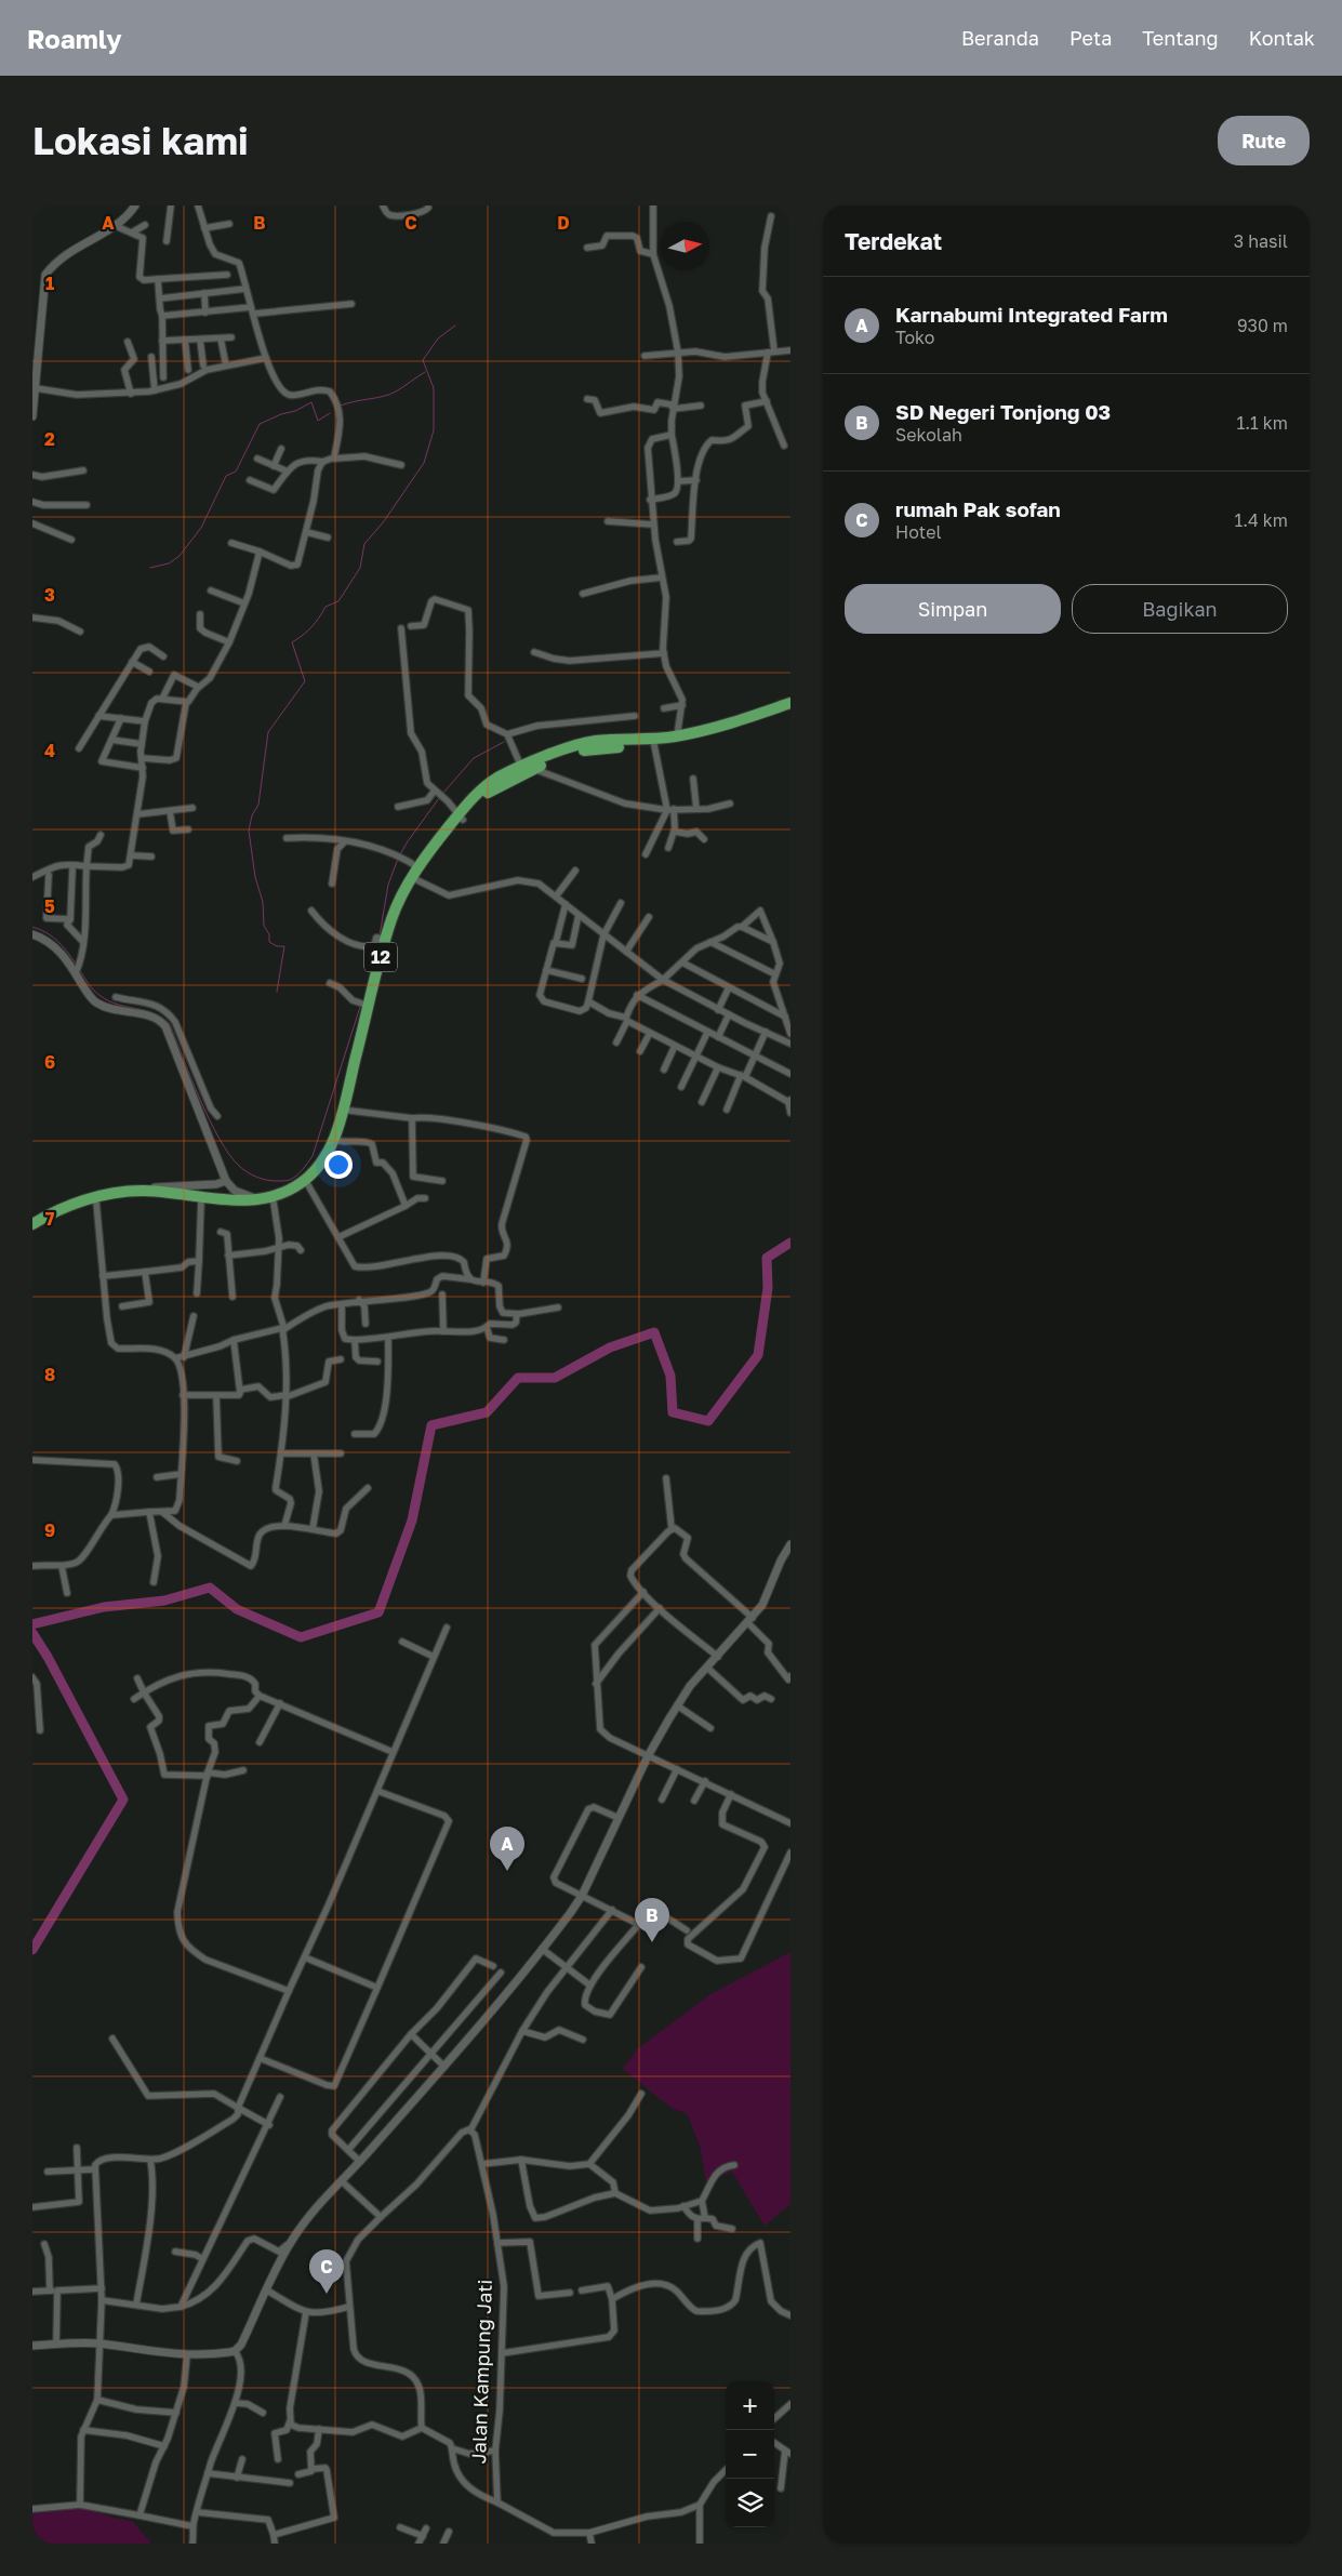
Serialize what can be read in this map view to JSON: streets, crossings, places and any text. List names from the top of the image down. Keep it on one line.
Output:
{"streets":{"highway":["12"],"street":["Jalan Kampung Jati"]},"north":"right","page":{"header":"Roamly","nav":["Beranda","Peta","Tentang","Kontak"],"buttons":["Rute",["Simpan","Bagikan"]],"title":"Lokasi kami","heading":["Terdekat","3 hasil"],"list":[{"mark":"A","name":"Karnabumi Integrated Farm","note":"Toko","value":"930 m"},{"mark":"B","name":"SD Negeri Tonjong 03","note":"Sekolah","value":"1.1 km"},{"mark":"C","name":"rumah Pak sofan","note":"Hotel","value":"1.4 km"}],"pins":["A","B","C"],"map_buttons":["+","−"]},"grid":{"columns":["A","B","C","D"],"rows":["1","2","3","4","5","6","7","8","9"]}}
